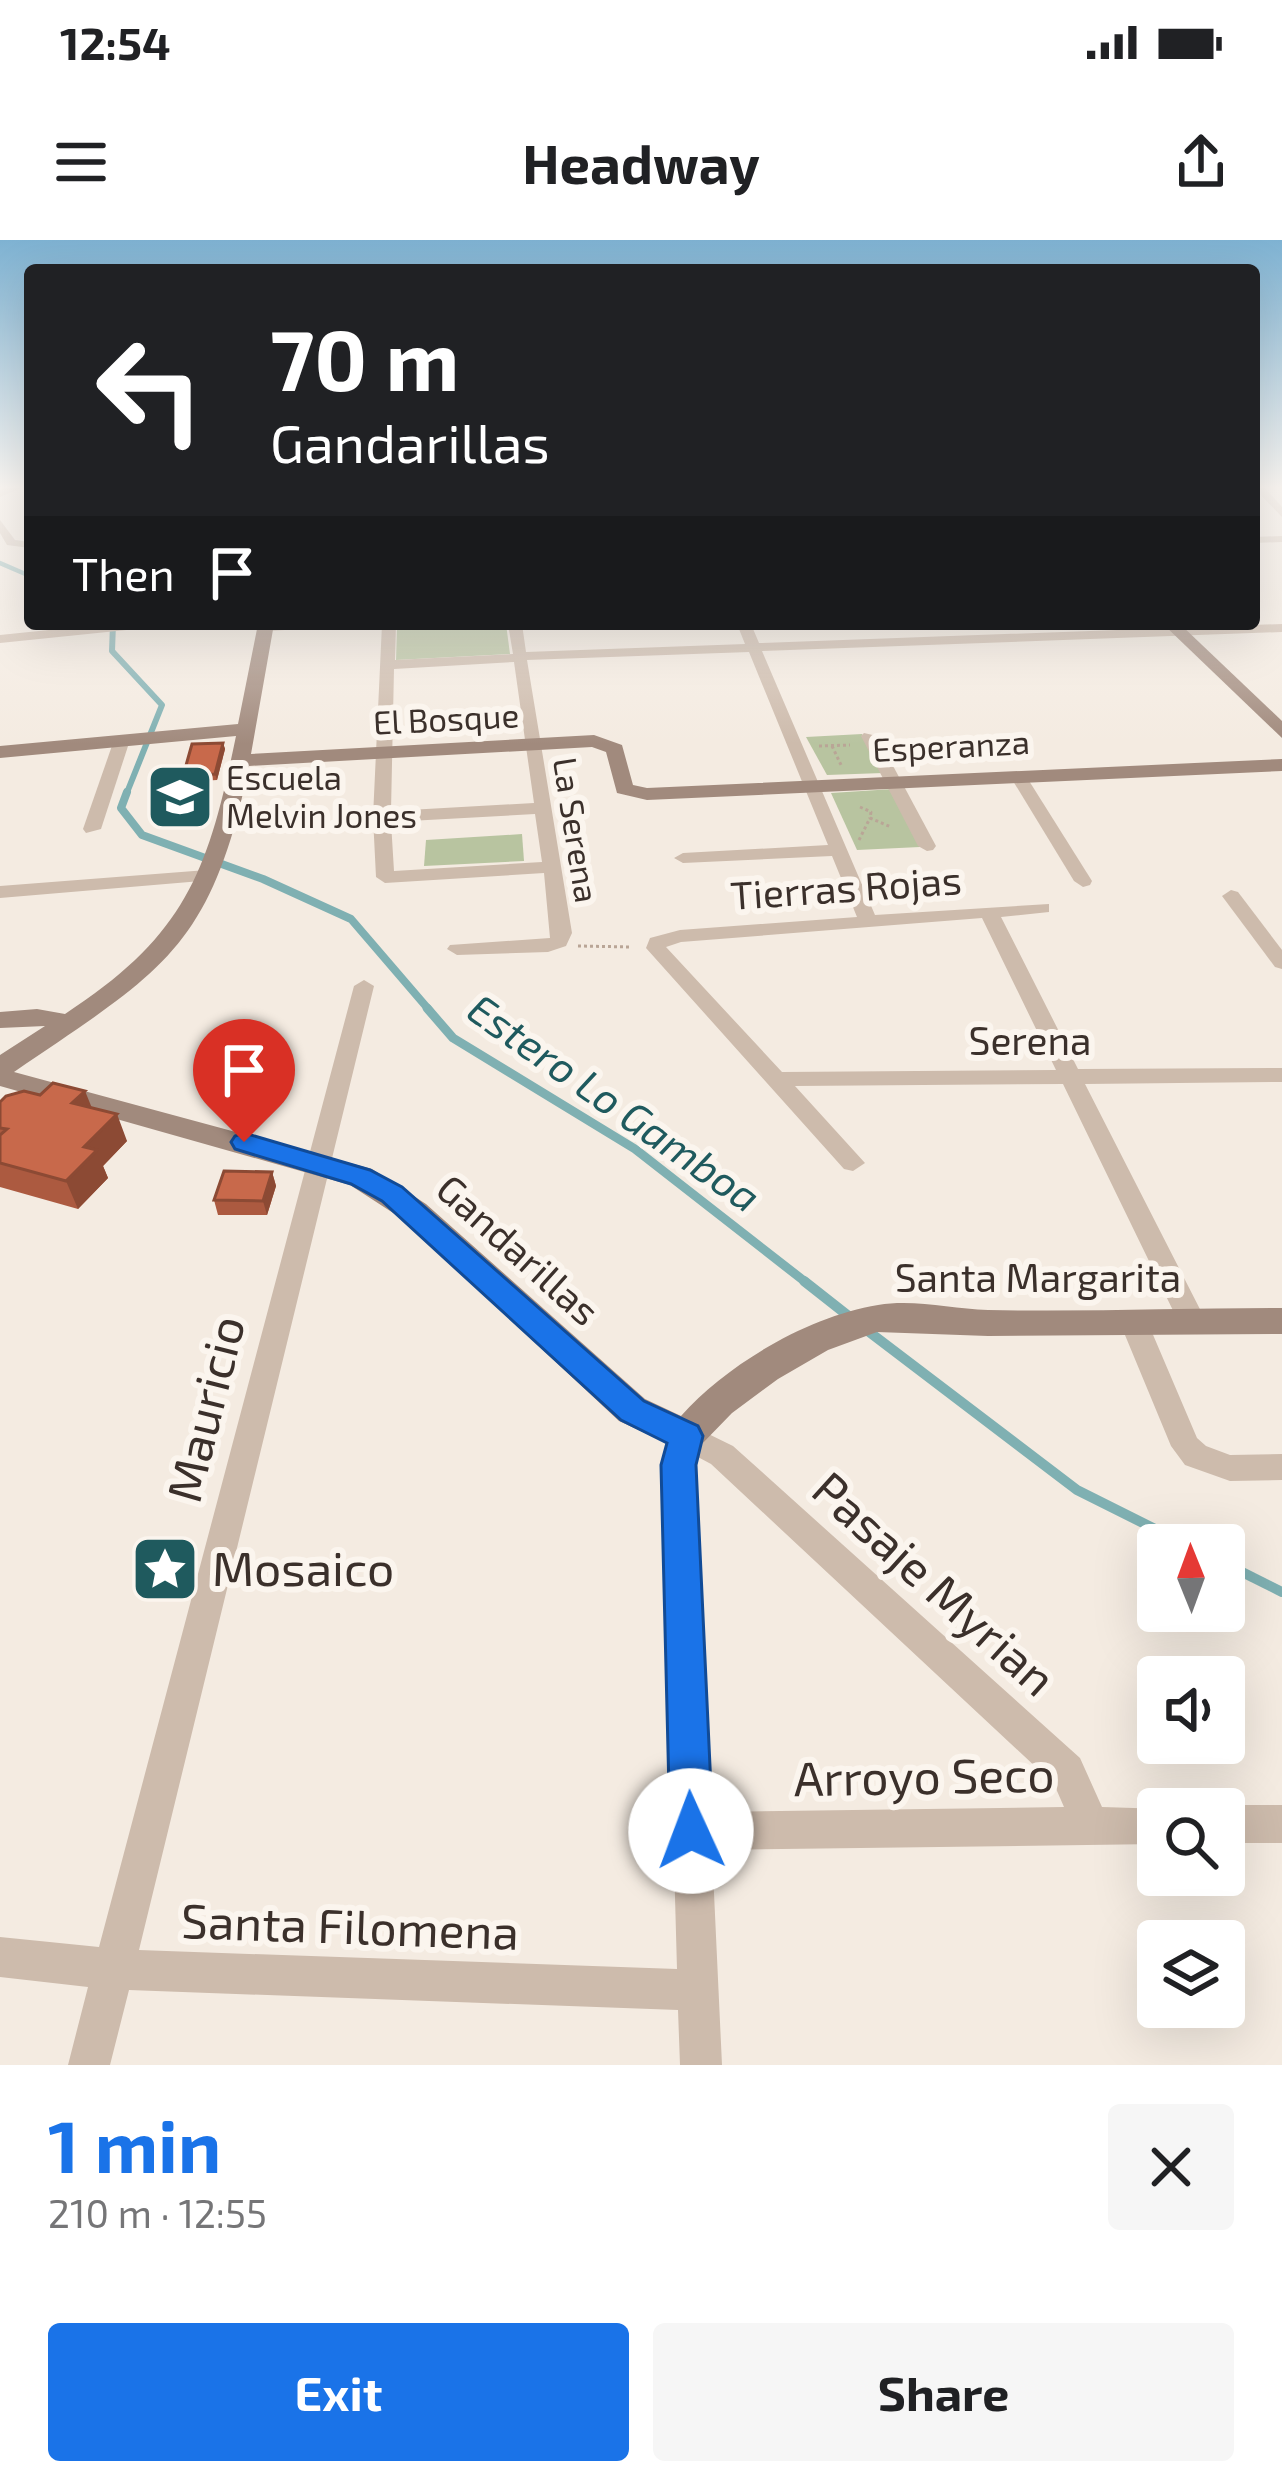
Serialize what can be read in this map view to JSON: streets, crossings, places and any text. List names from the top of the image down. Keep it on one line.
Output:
{"streets":{"street":["El Bosque","Esperanza","La Serena","Tierras Rojas","Serena","Gandarillas","Santa Margarita","Mauricio","Pasaje Myrian","Arroyo Seco","Santa Filomena"]},"crossings":[["El Bosque","Esperanza"],["El Bosque","La Serena"],["Gandarillas","Santa Margarita"],["Gandarillas","Mauricio"],["Gandarillas","Pasaje Myrian"],["Santa Margarita","Pasaje Myrian"],["Mauricio","Santa Filomena"],["Pasaje Myrian","Arroyo Seco"]],"water":["Estero Lo Gamboa"],"places":{"school or university":["Escuela Melvin Jones"],"place":["Mosaico"]},"north":"top","page":{"status":"12:54","header":"Headway","turn":["70 m","Gandarillas"],"then":"Then","heading":["1 min","210 m · 12:55"],"buttons":["Exit","Share"]}}
